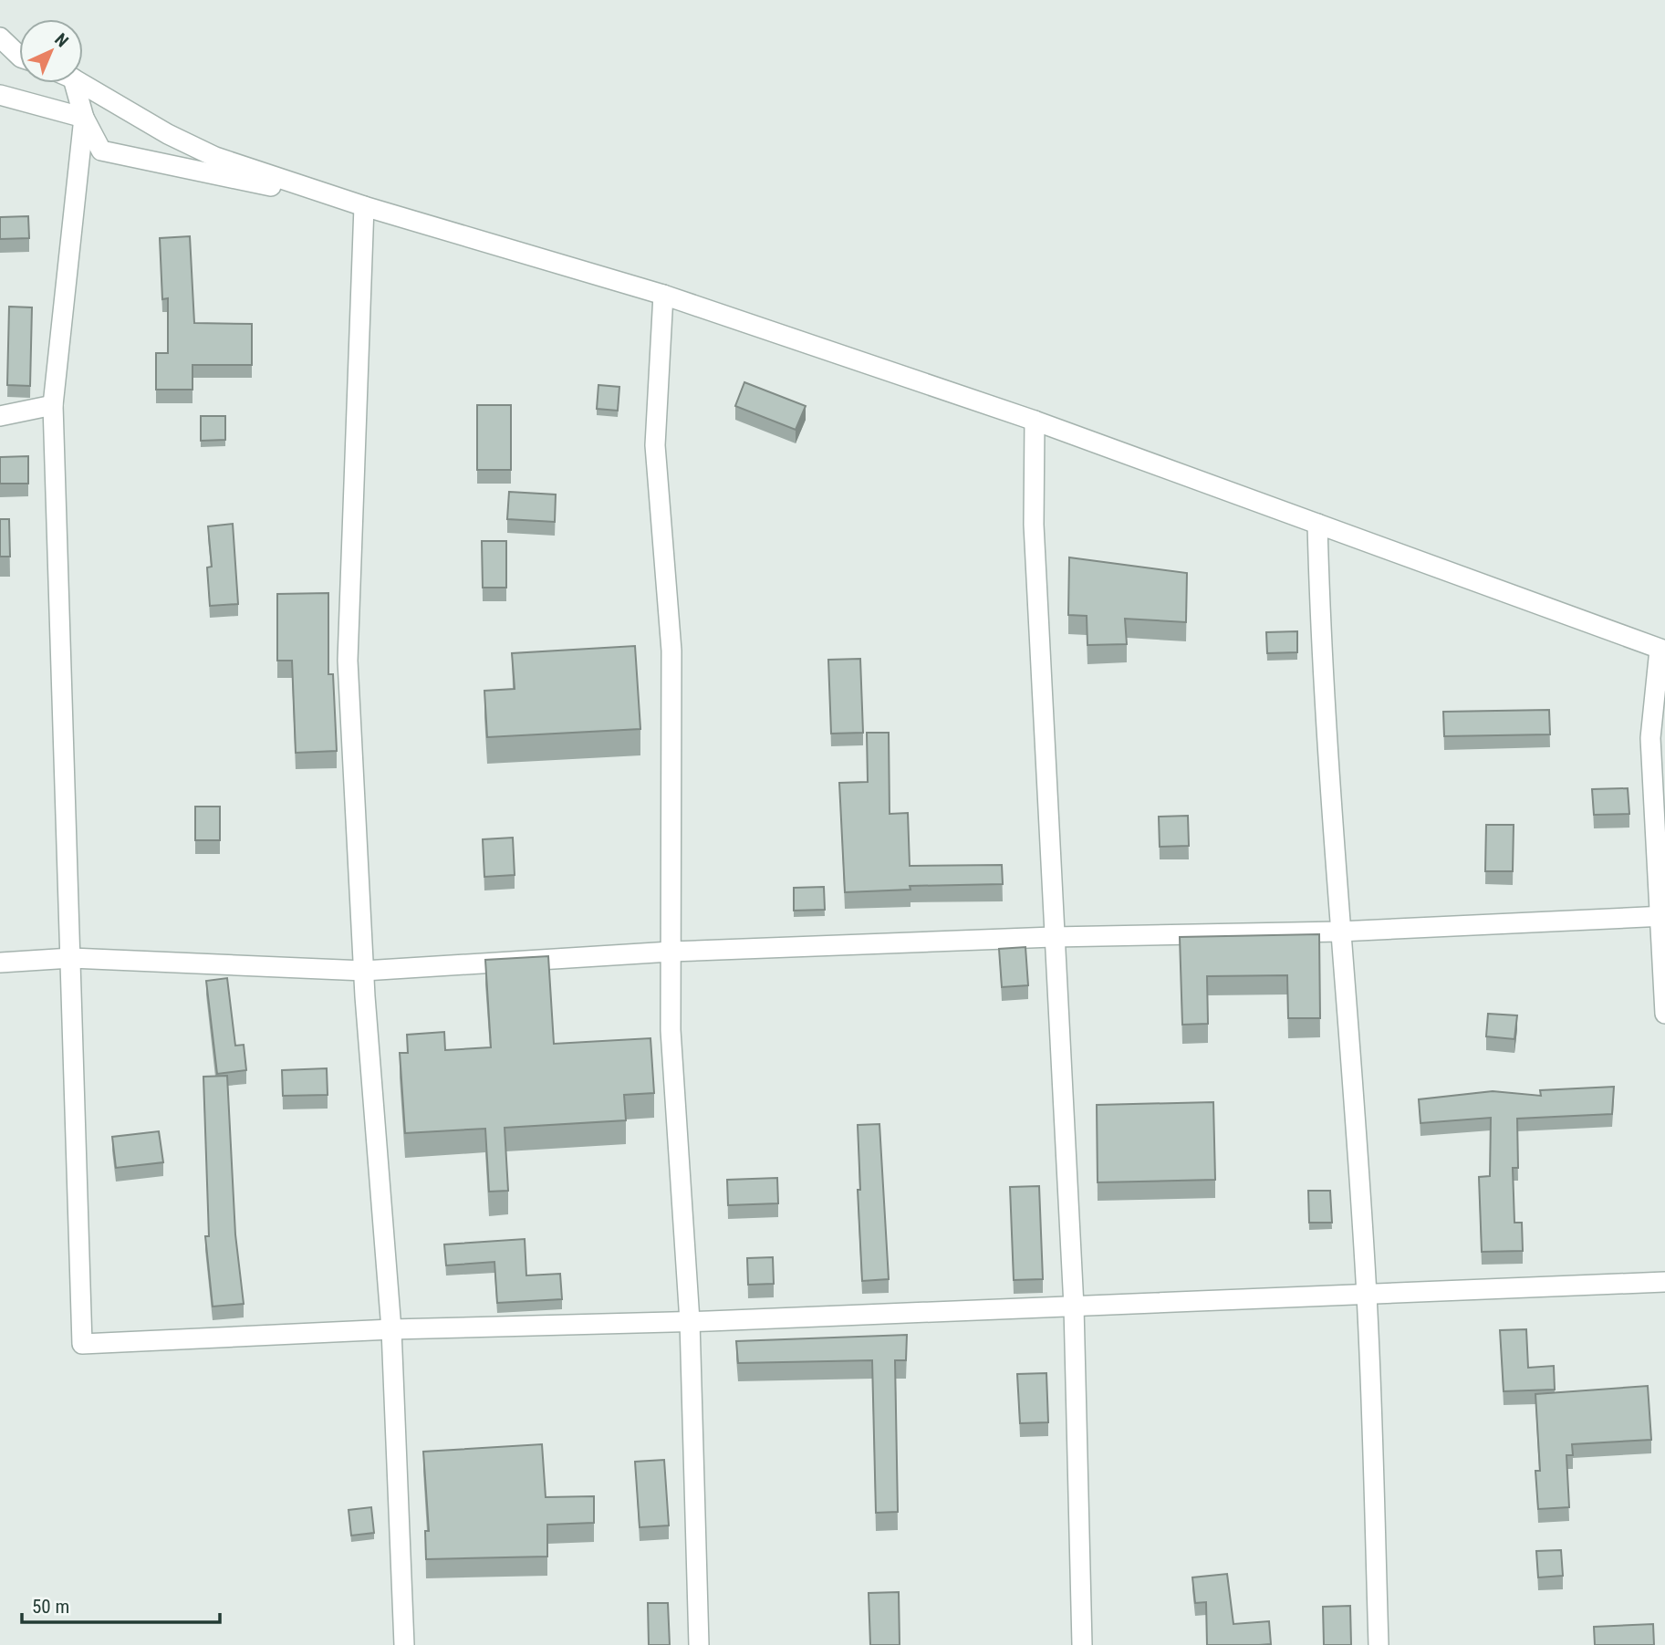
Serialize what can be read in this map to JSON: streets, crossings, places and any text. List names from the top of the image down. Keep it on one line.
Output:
{"scale_bar":"50 m","north":"top right"}
